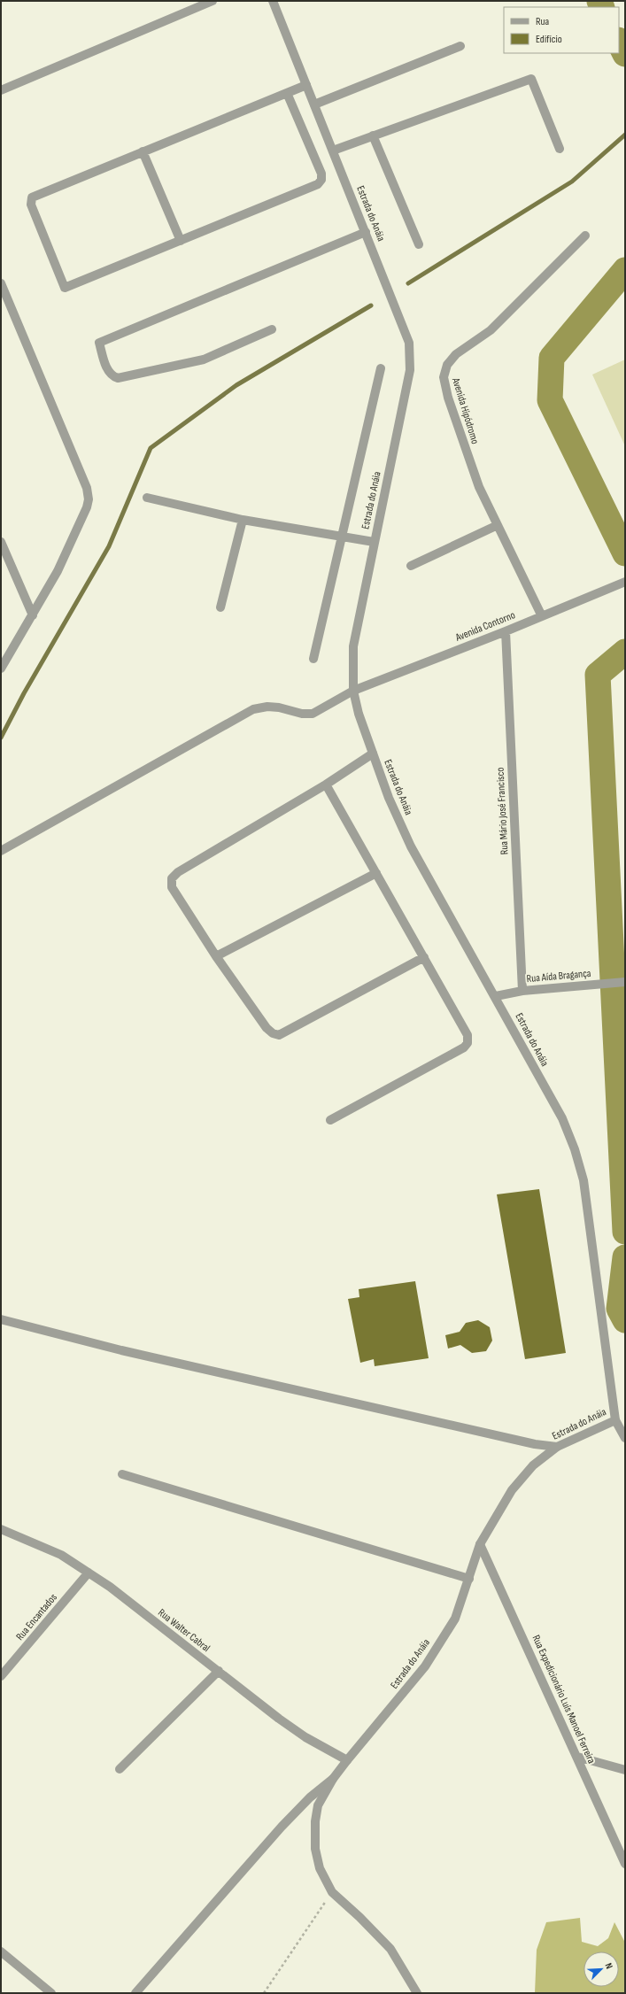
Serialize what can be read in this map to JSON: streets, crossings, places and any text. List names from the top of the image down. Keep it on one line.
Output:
{"streets":{"street":["Estrada do Anáia","Avenida Hipódromo","Avenida Contorno","Rua Mário José Francisco","Rua Aída Bragança","Rua Encantados","Rua Walter Cabral","Rua Expedicionário Luís Manoel Ferreira"]},"crossings":[["Estrada do Anáia","Avenida Contorno"],["Estrada do Anáia","Rua Aída Bragança"],["Estrada do Anáia","Rua Walter Cabral"],["Estrada do Anáia","Rua Expedicionário Luís Manoel Ferreira"],["Avenida Hipódromo","Avenida Contorno"],["Avenida Contorno","Rua Mário José Francisco"],["Rua Mário José Francisco","Rua Aída Bragança"],["Rua Encantados","Rua Walter Cabral"]],"legend":["Rua","Edifício"],"north":"top right"}
